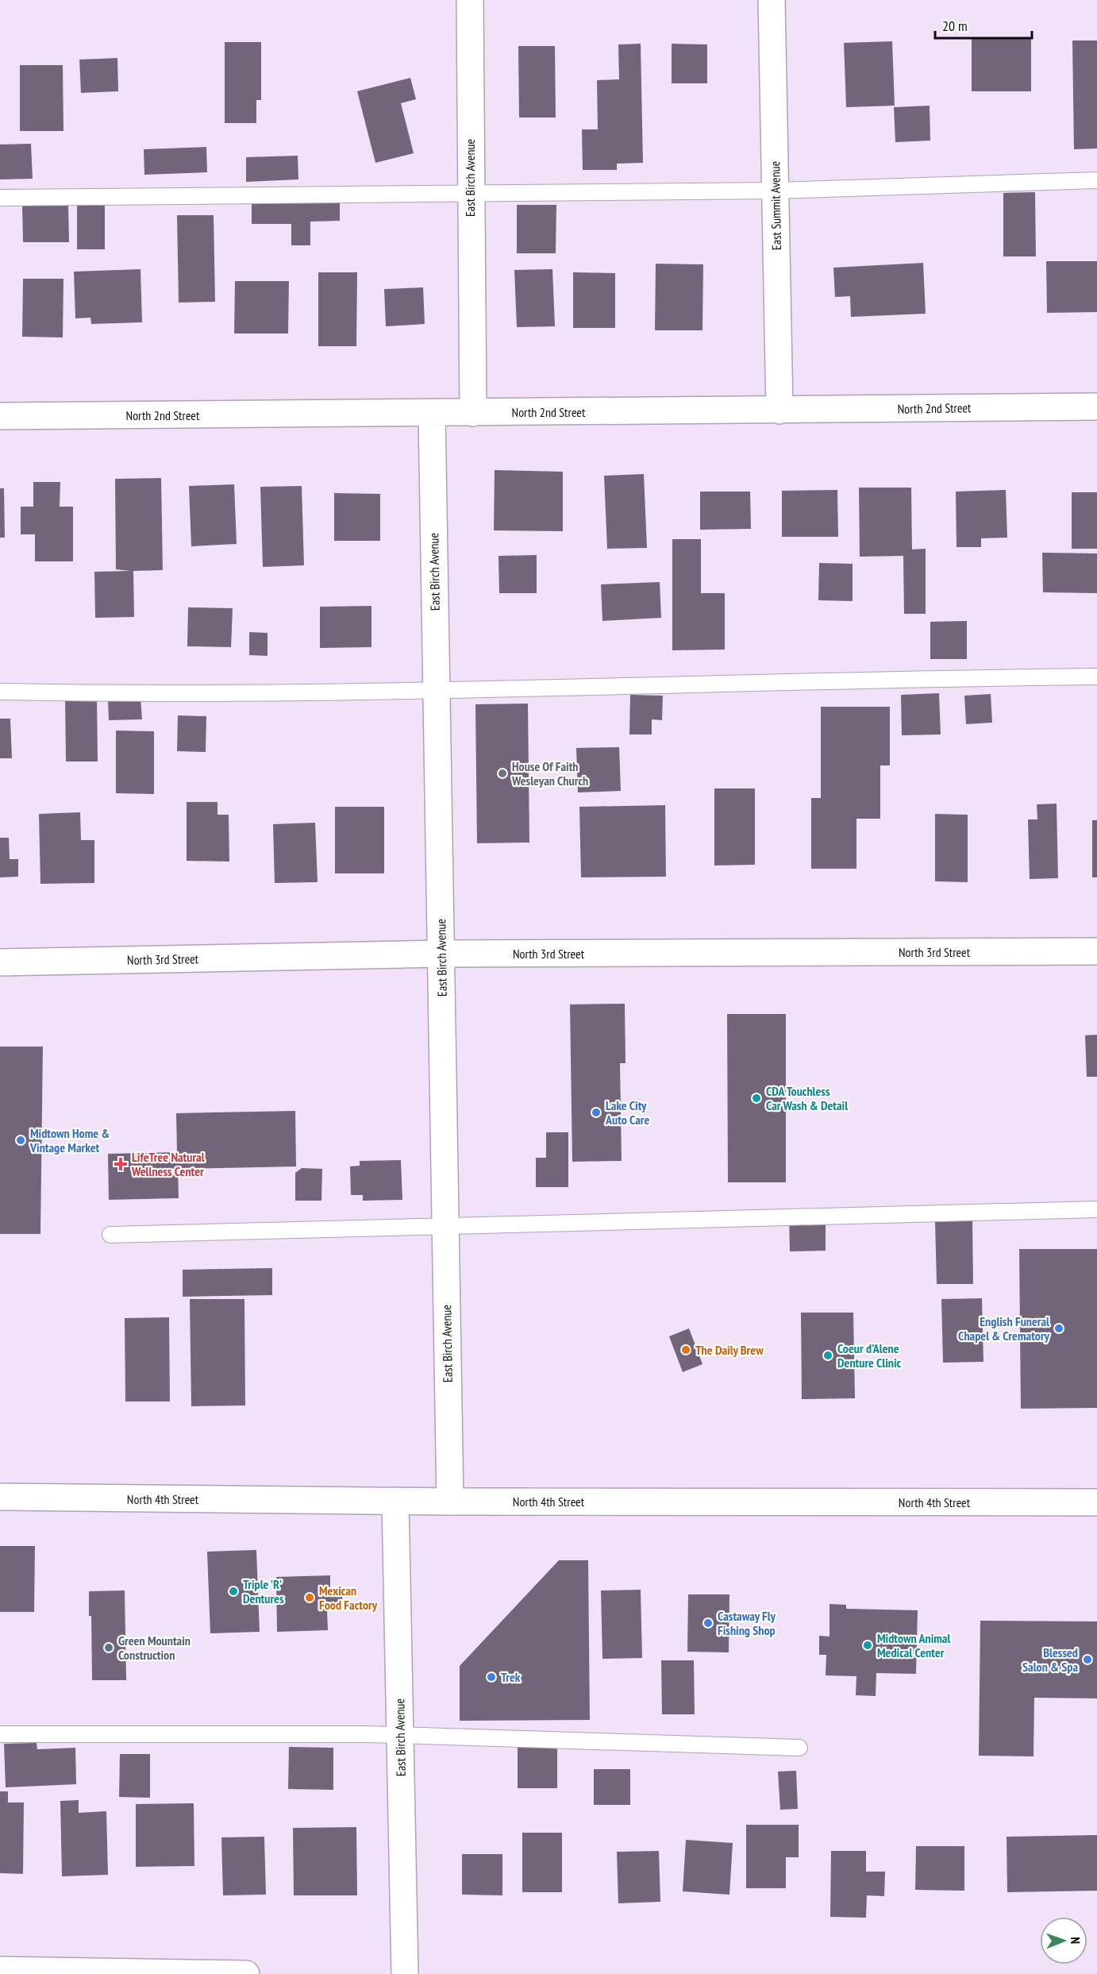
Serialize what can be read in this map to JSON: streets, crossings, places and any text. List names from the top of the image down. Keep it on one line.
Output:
{"streets":{"street":["East Birch Avenue","East Summit Avenue","North 2nd Street","North 3rd Street","North 4th Street"]},"crossings":[["East Birch Avenue","North 2nd Street"],["East Birch Avenue","North 3rd Street"],["East Birch Avenue","North 4th Street"],["East Summit Avenue","North 2nd Street"]],"places":{"other":["House Of Faith Wesleyan Church","CDA Touchless Car Wash & Detail","Lake City Auto Care","Midtown Home & Vintage Market","English Funeral Chapel & Crematory","The Daily Brew","Coeur d'Alene Denture Clinic","Triple 'R' Dentures","Mexican Food Factory","Castaway Fly Fishing Shop","Midtown Animal Medical Center","Green Mountain Construction","Blessed Salon & Spa","Trek"],"health":["LifeTree Natural Wellness Center"]},"scale_bar":"20 m","north":"right"}
